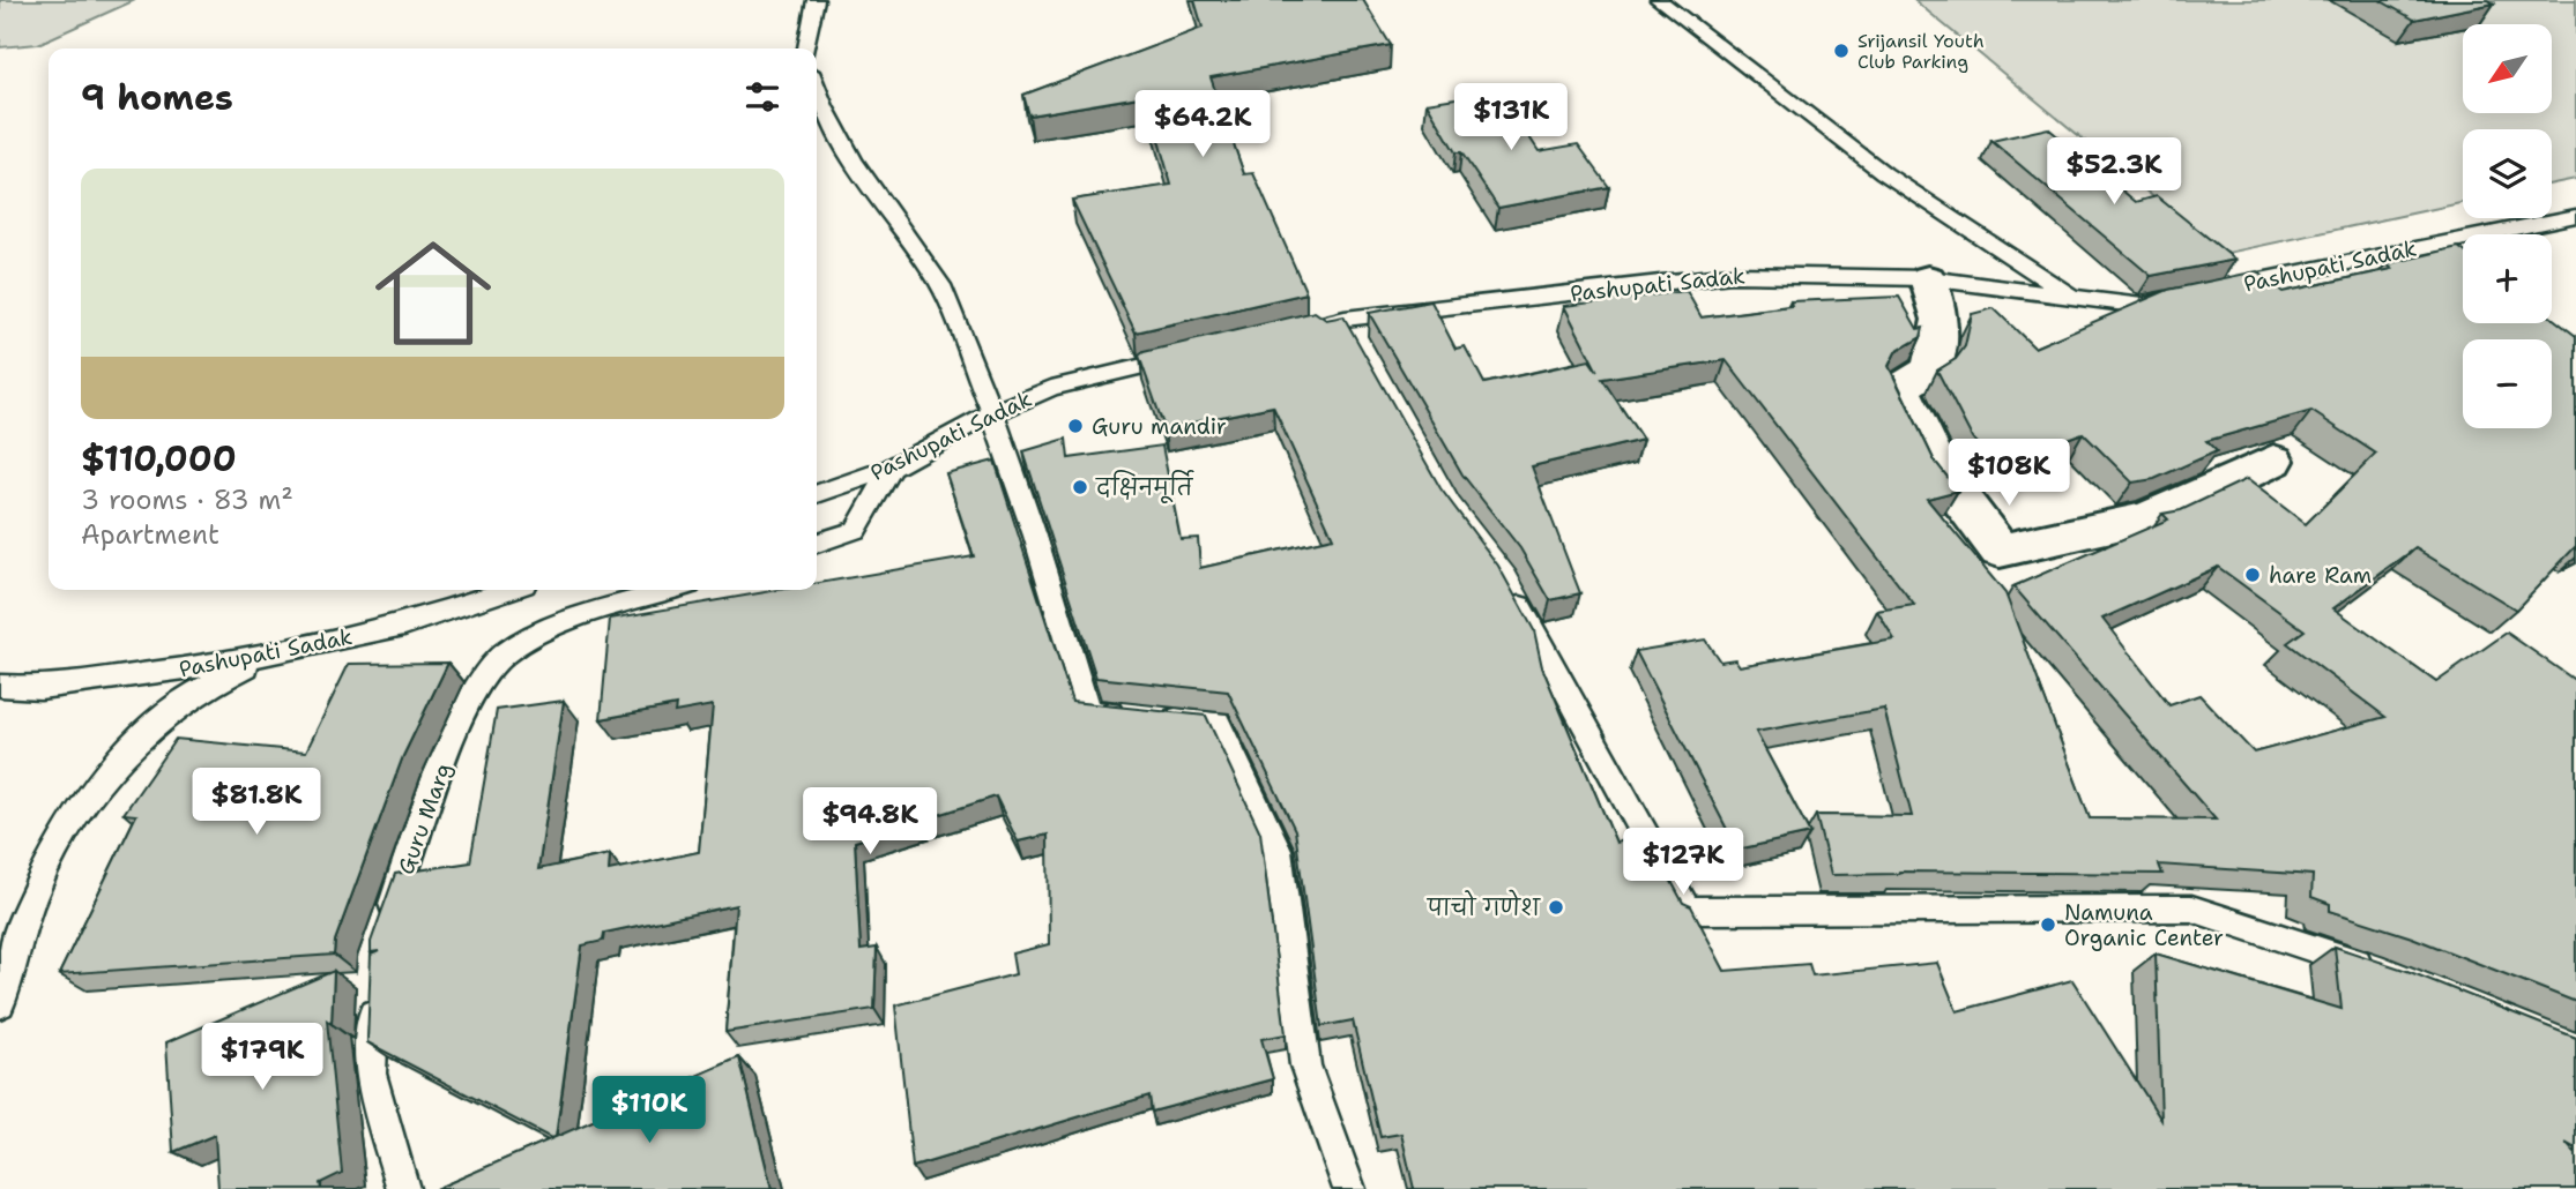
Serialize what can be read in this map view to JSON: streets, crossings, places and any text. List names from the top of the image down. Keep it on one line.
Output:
{"streets":{"lane":["Pashupati Sadak","Guru Marg"]},"places":["Srijansil Youth Club Parking","Guru mandir","दक्षिनमूर्ति","hare Ram","पाचो गणेश","Namuna Organic Center"],"north":"bottom left","page":{"map_buttons":["+","−"],"heading":"9 homes","price":["$131K","$64.2K","$52.3K","$108K","$81.8K","$94.8K","$127K","$179K","$110K"],"list":[{"name":"$110,000","note":"3 rooms · 83 m² · Apartment"}]}}
